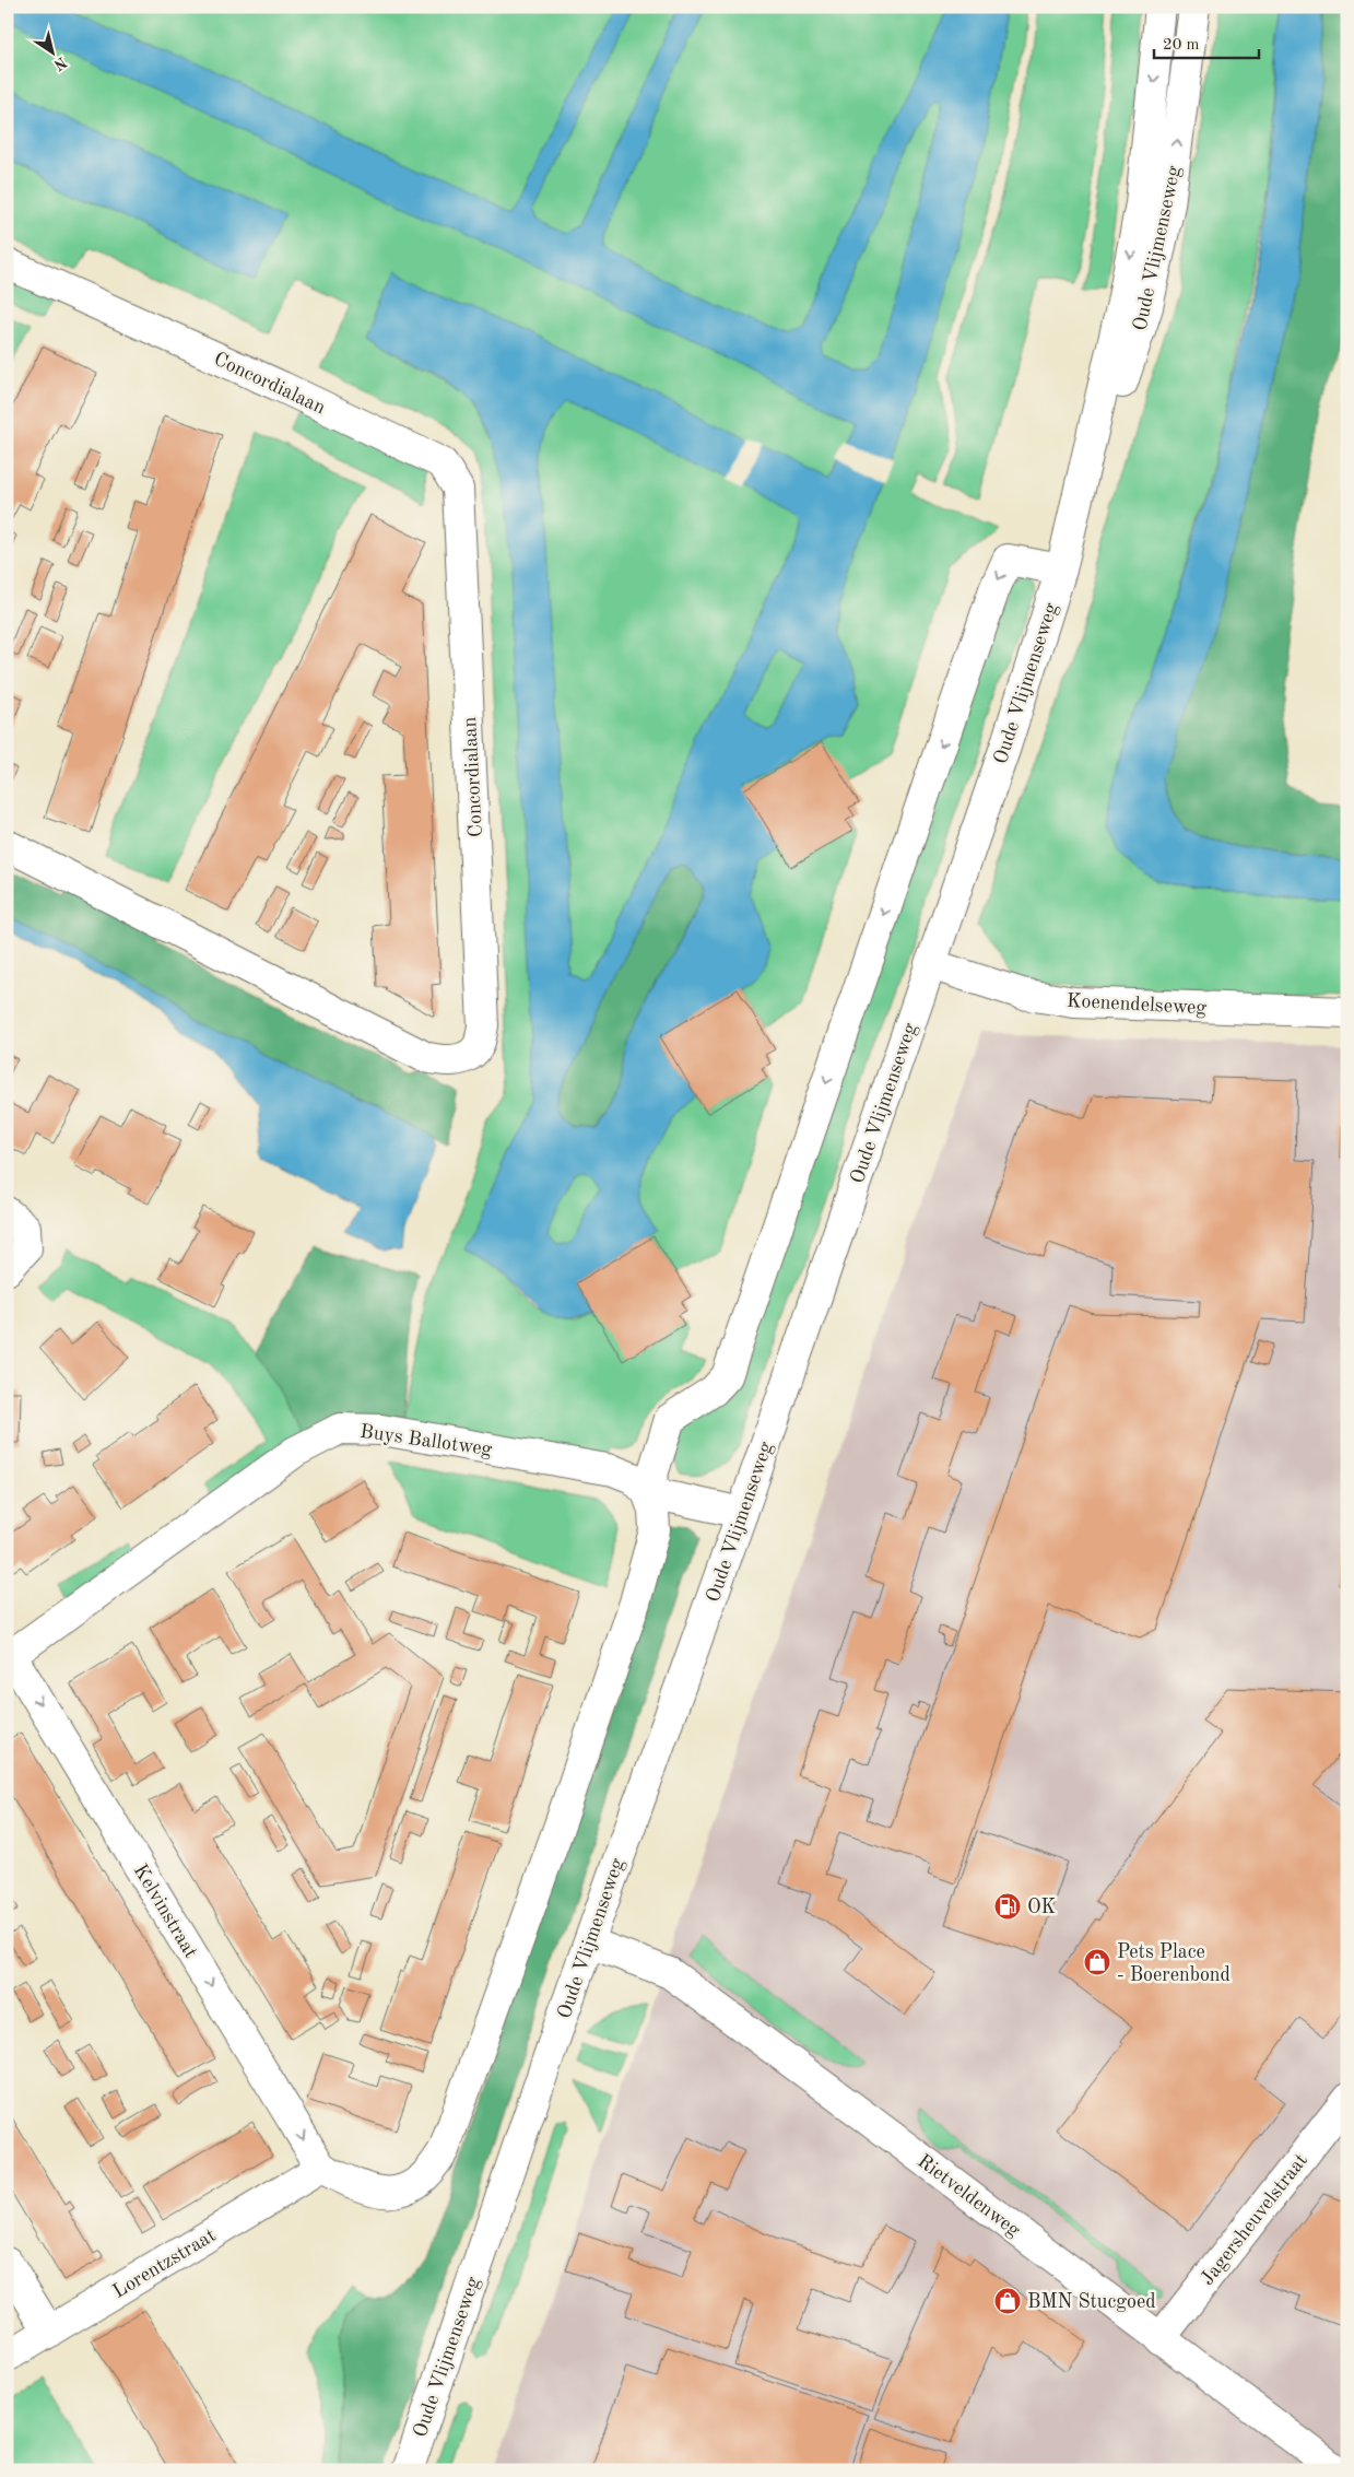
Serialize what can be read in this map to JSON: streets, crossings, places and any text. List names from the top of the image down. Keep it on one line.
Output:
{"streets":{"street":["Oude Vlijmenseweg","Concordialaan","Koenendelseweg","Buys Ballotweg","Kelvinstraat","Rietveldenweg","Jagersheuvelstraat","Lorentzstraat"]},"crossings":[["Oude Vlijmenseweg","Koenendelseweg"],["Oude Vlijmenseweg","Buys Ballotweg"],["Oude Vlijmenseweg","Rietveldenweg"],["Buys Ballotweg","Kelvinstraat"],["Kelvinstraat","Lorentzstraat"],["Rietveldenweg","Jagersheuvelstraat"]],"one_way":["Kelvinstraat"],"places":{"fuel station":["OK"],"shop":["Pets Place - Boerenbond","BMN Stucgoed"]},"scale_bar":"20 m","north":"bottom right"}
